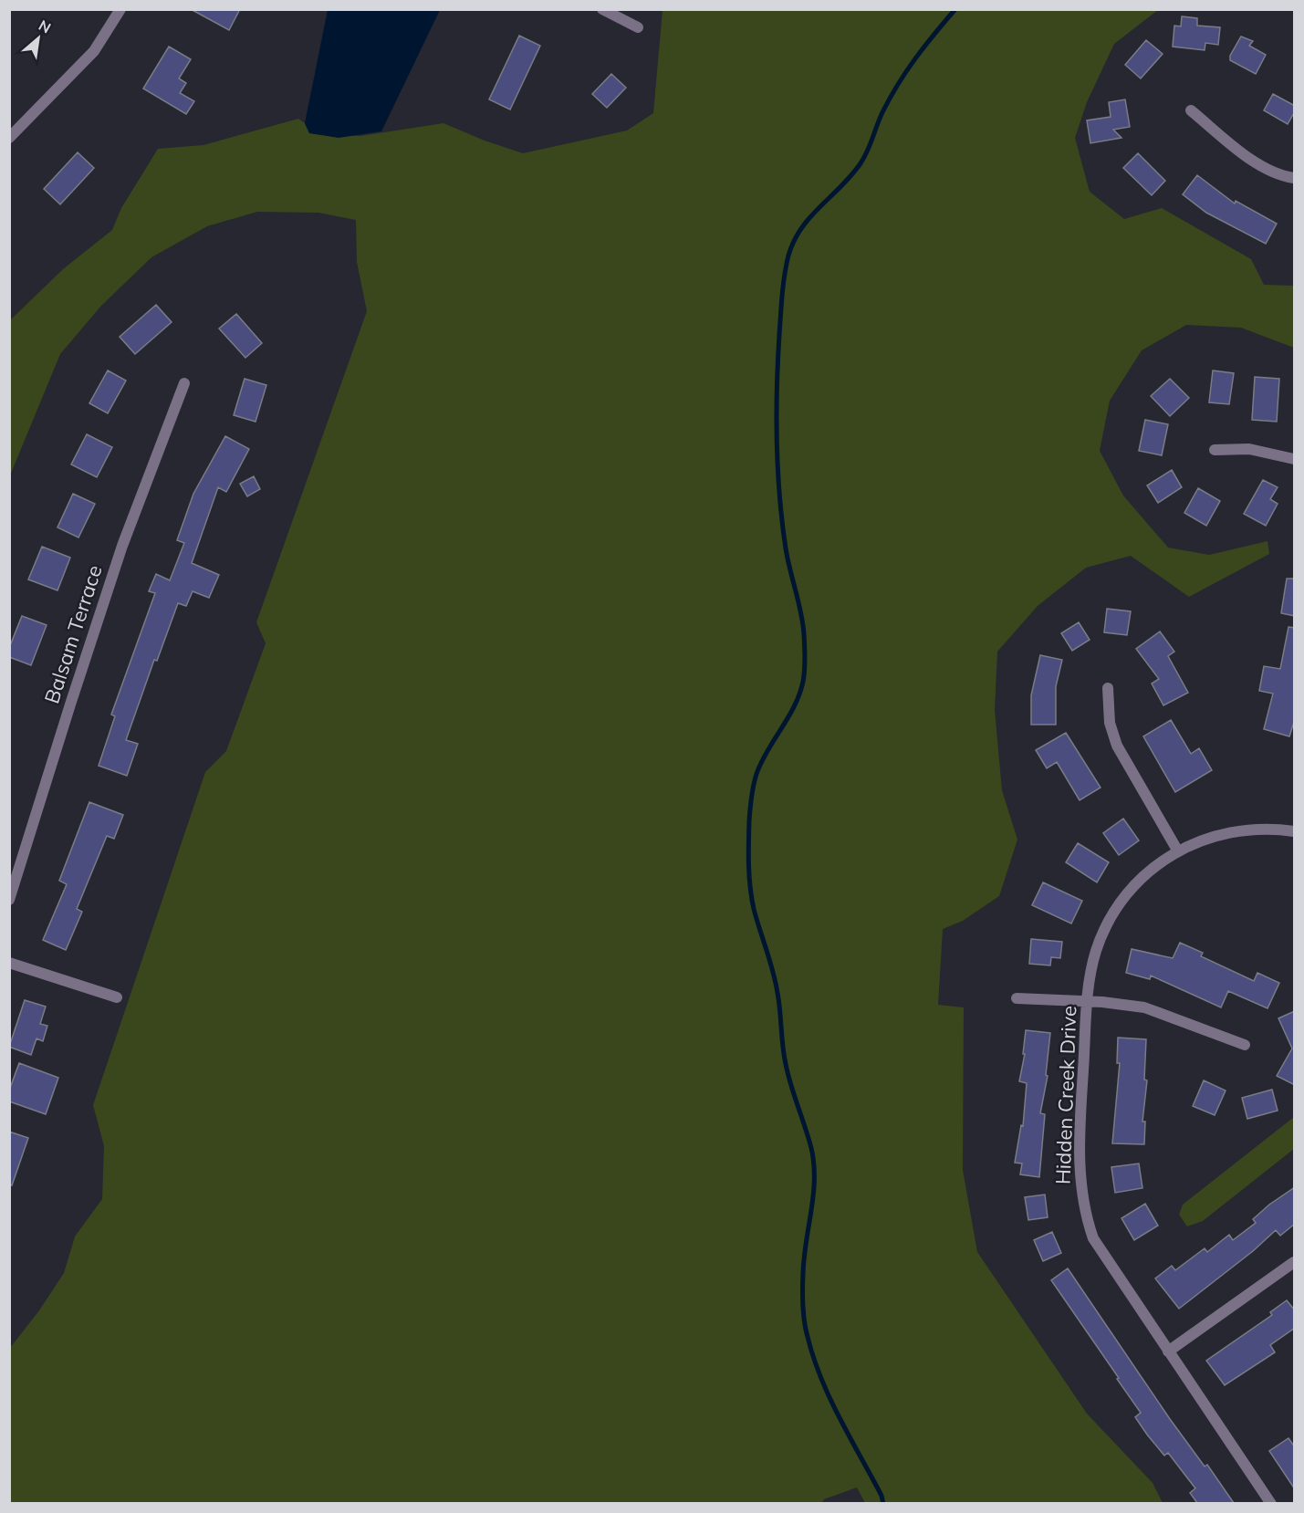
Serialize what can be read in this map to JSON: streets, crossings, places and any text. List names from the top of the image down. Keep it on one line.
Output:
{"streets":{"street":["Balsam Terrace","Hidden Creek Drive"]},"north":"top right"}
